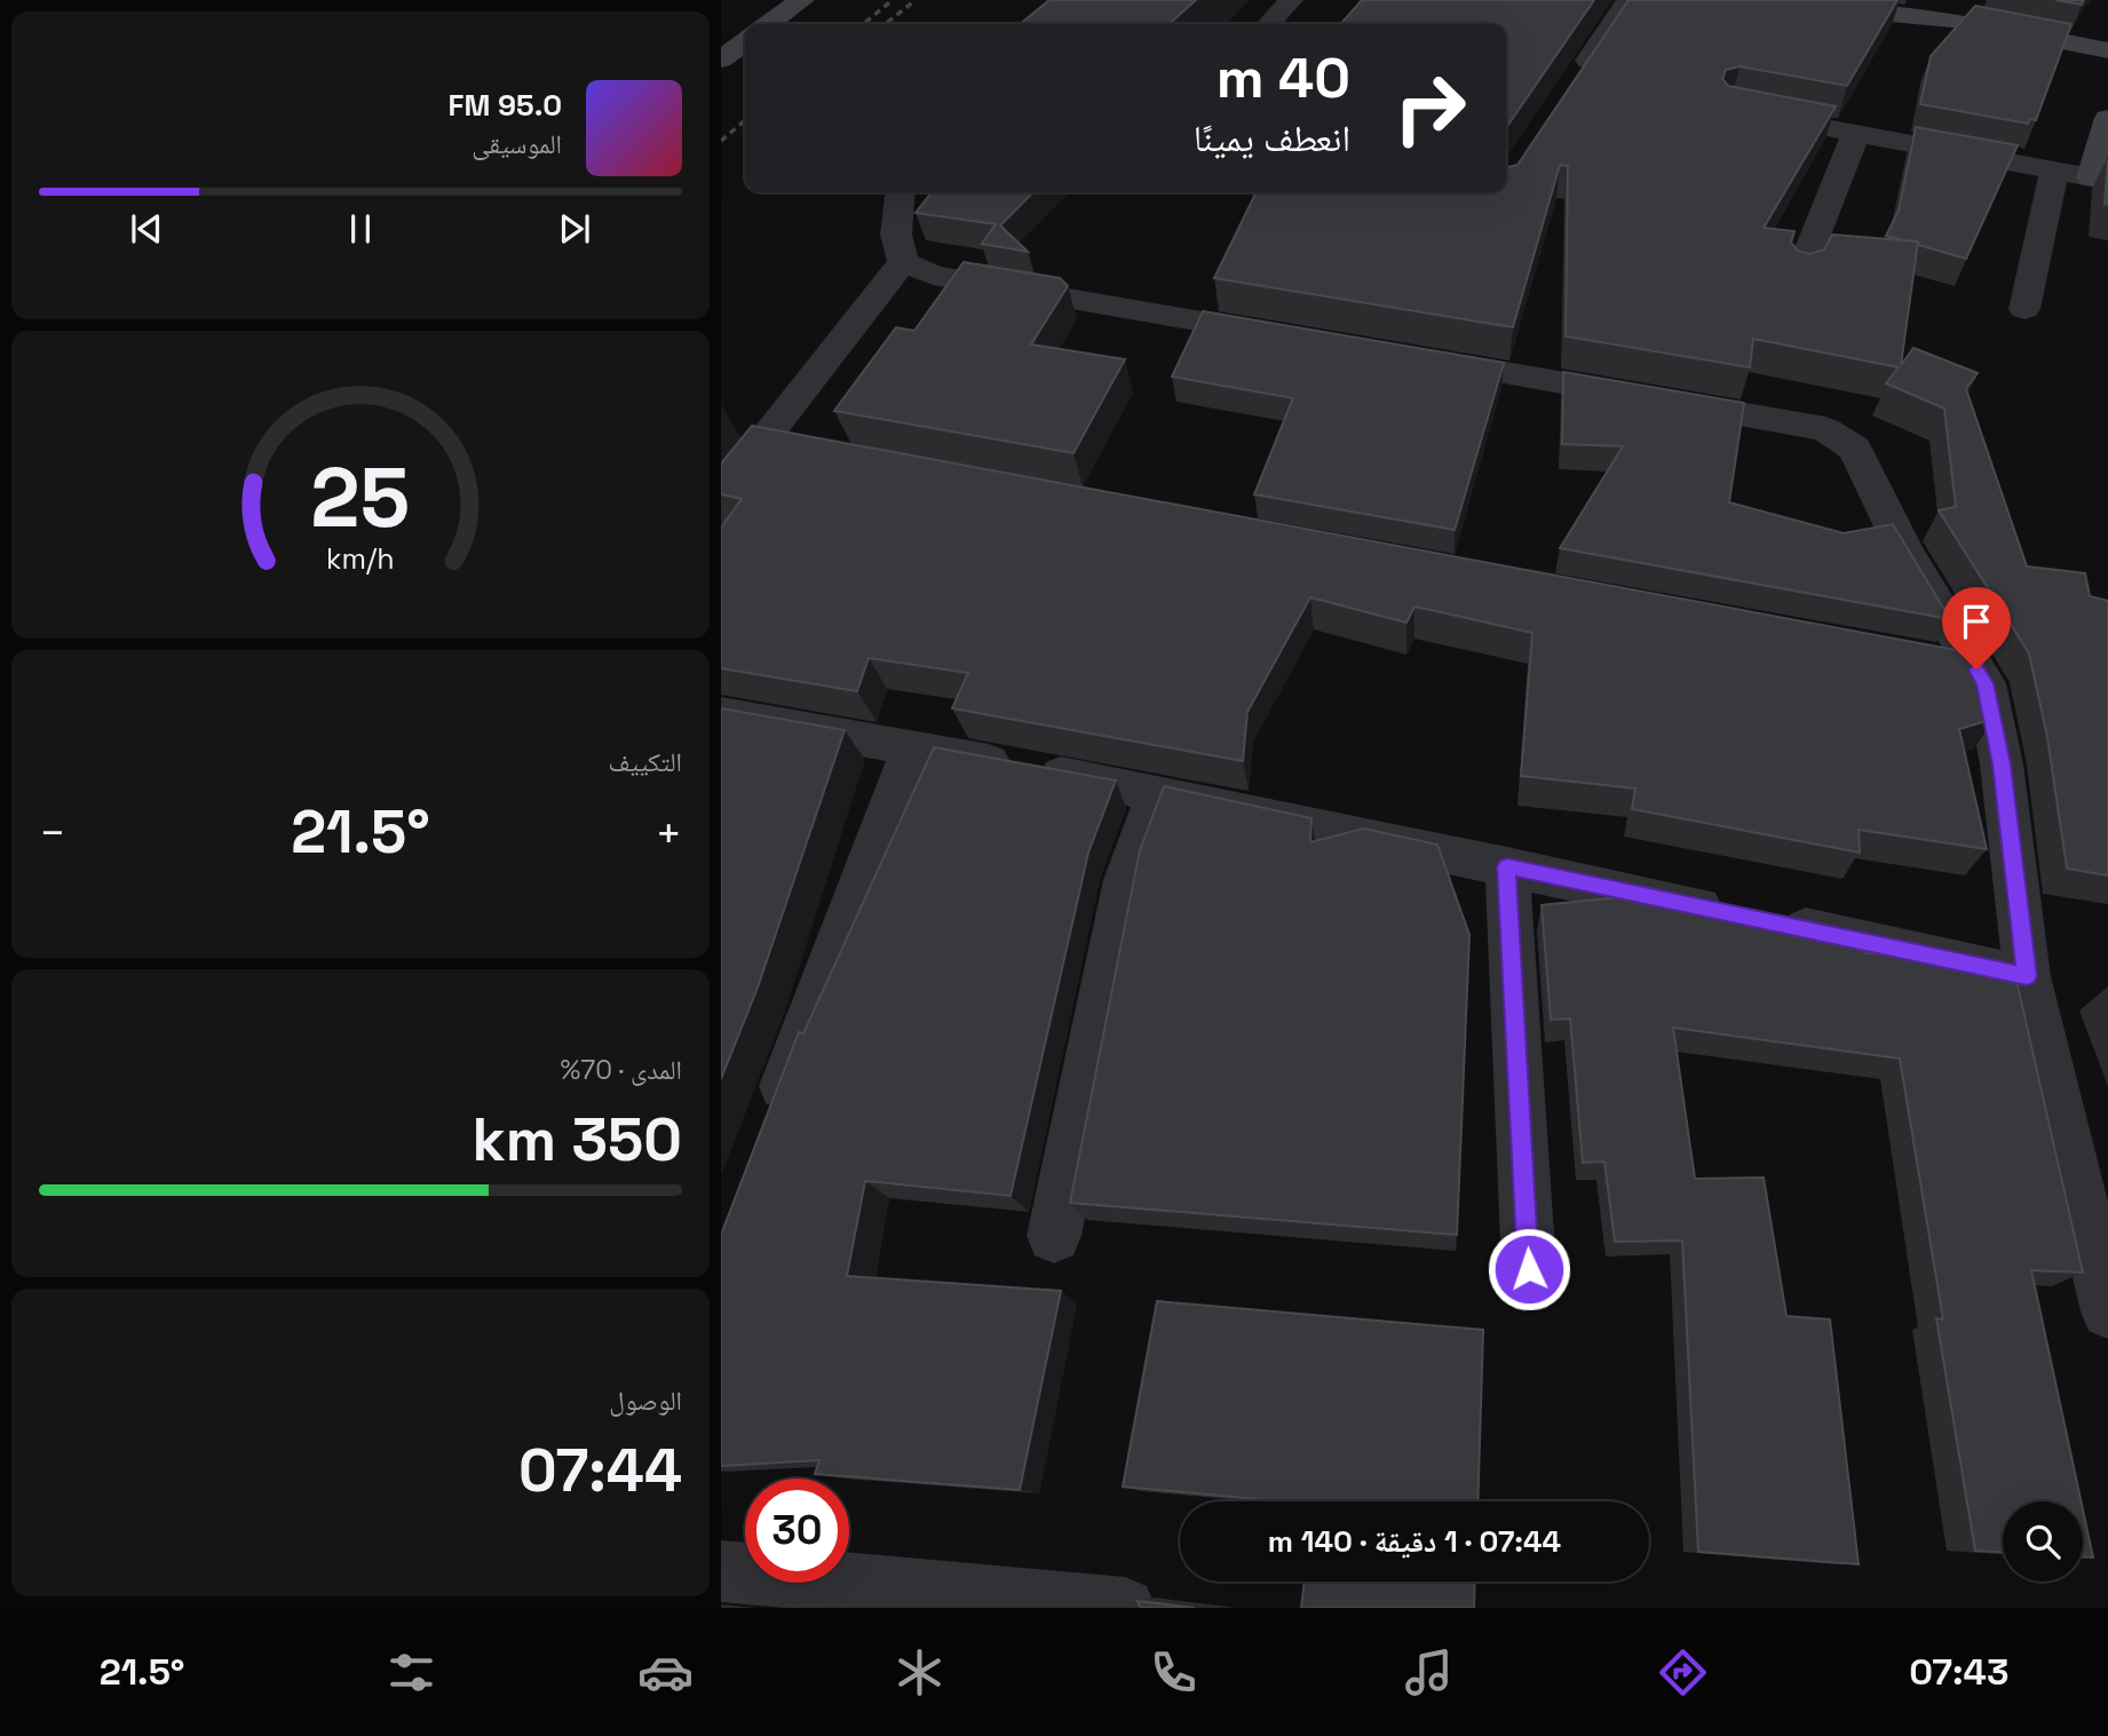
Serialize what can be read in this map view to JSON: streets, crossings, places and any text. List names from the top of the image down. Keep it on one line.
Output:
{"page":{"turn":["40 m","انعطف يمينًا"],"song":["95.0 FM","الموسيقى"],"tile":["التكييف",["المدى · 70%","350 km"],["الوصول","07:44"]],"heat":["−","21.5°","+"],"limit":"30","trip":"07:44 · 1 دقيقة · 140 m","tabs":["07:43","21.5°"],"gauge":["25","km/h"]}}
